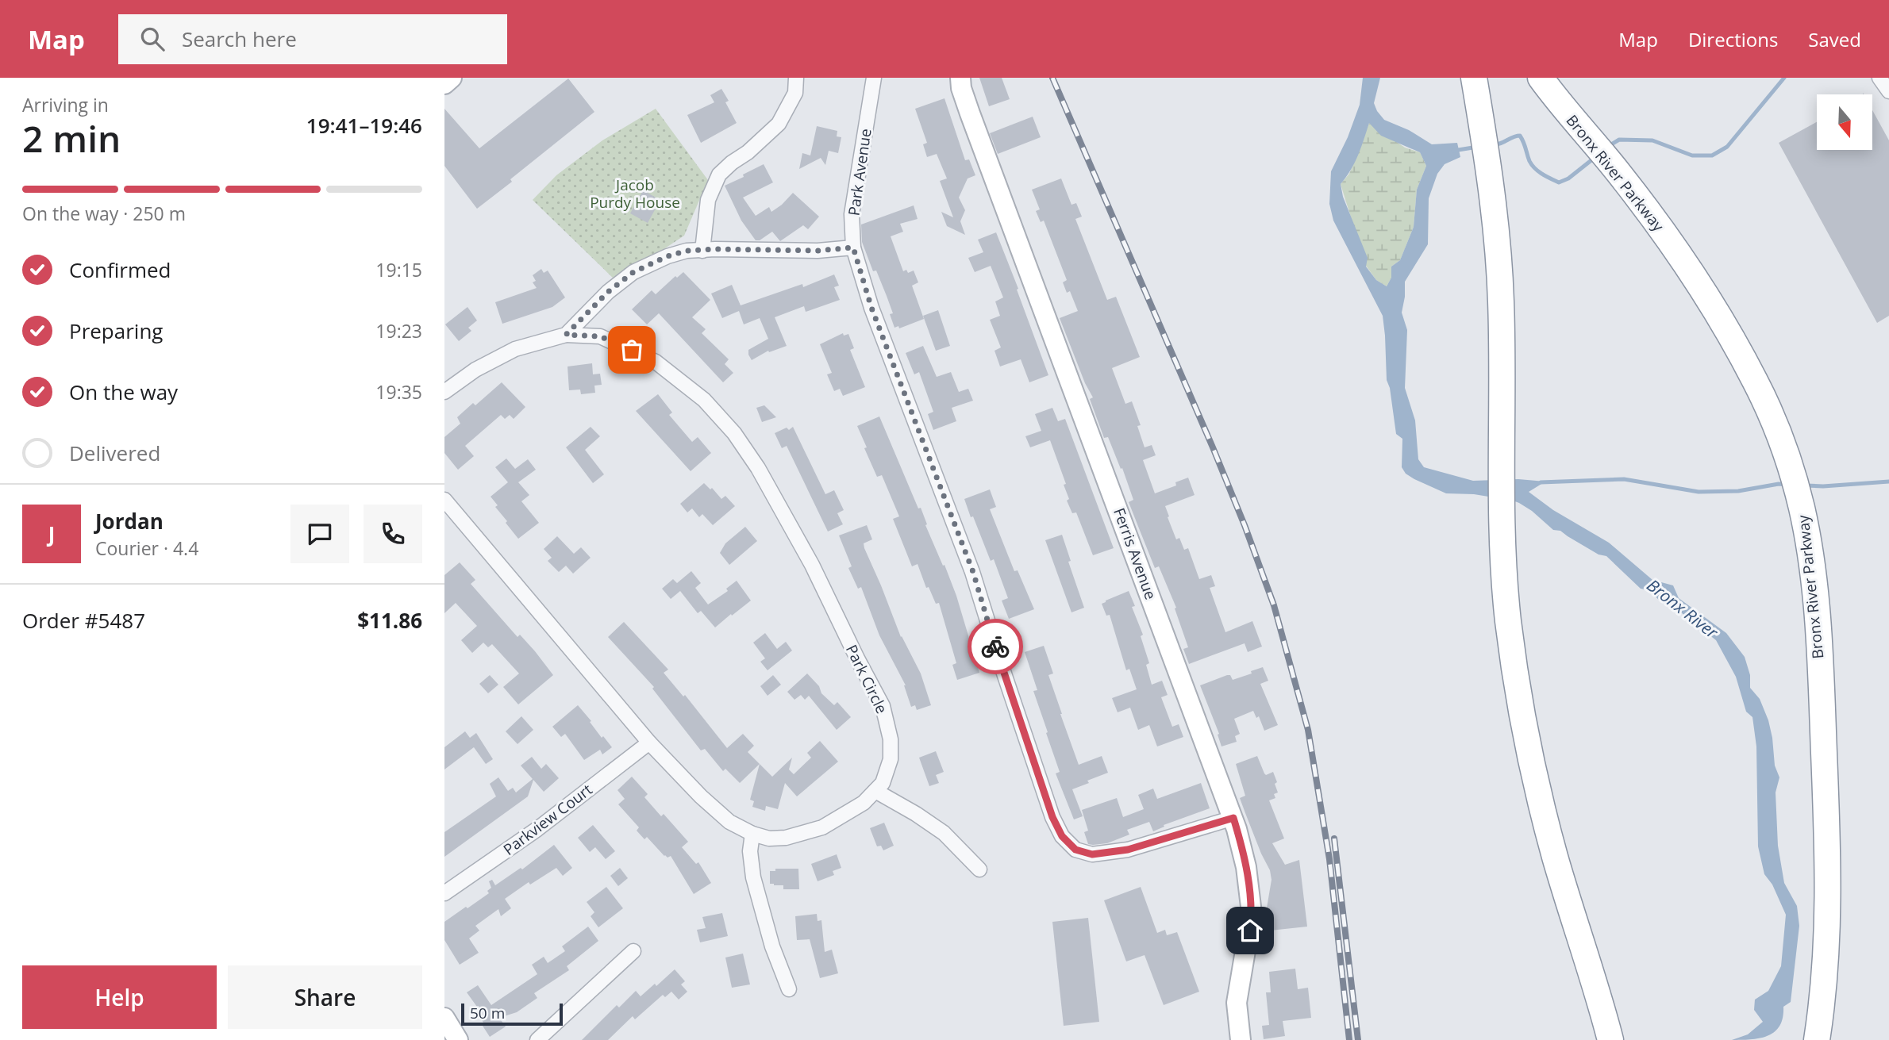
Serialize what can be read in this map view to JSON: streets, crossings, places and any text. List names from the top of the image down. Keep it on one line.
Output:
{"streets":{"highway":["Bronx River Parkway"],"street":["Park Avenue","Ferris Avenue","Park Circle","Parkview Court"]},"crossings":[["Park Avenue","Ferris Avenue"],["Park Circle","Parkview Court"]],"water":["Bronx River"],"parks":["Jacob Purdy House"],"scale_bar":"50 m","north":"bottom","page":{"header":"Map","search":"Search here","nav":["Map","Directions","Saved"],"heading":["2 min","Arriving in","19:41–19:46"],"panel":["Jordan","Courier · 4.4","Order #5487","$11.86"],"bar":"On the way · 250 m","list":[["Confirmed","19:15"],["Preparing","19:23"],["On the way","19:35"],"Delivered"],"round":"J","buttons":["Help","Share"],"scale":"50 m"}}
